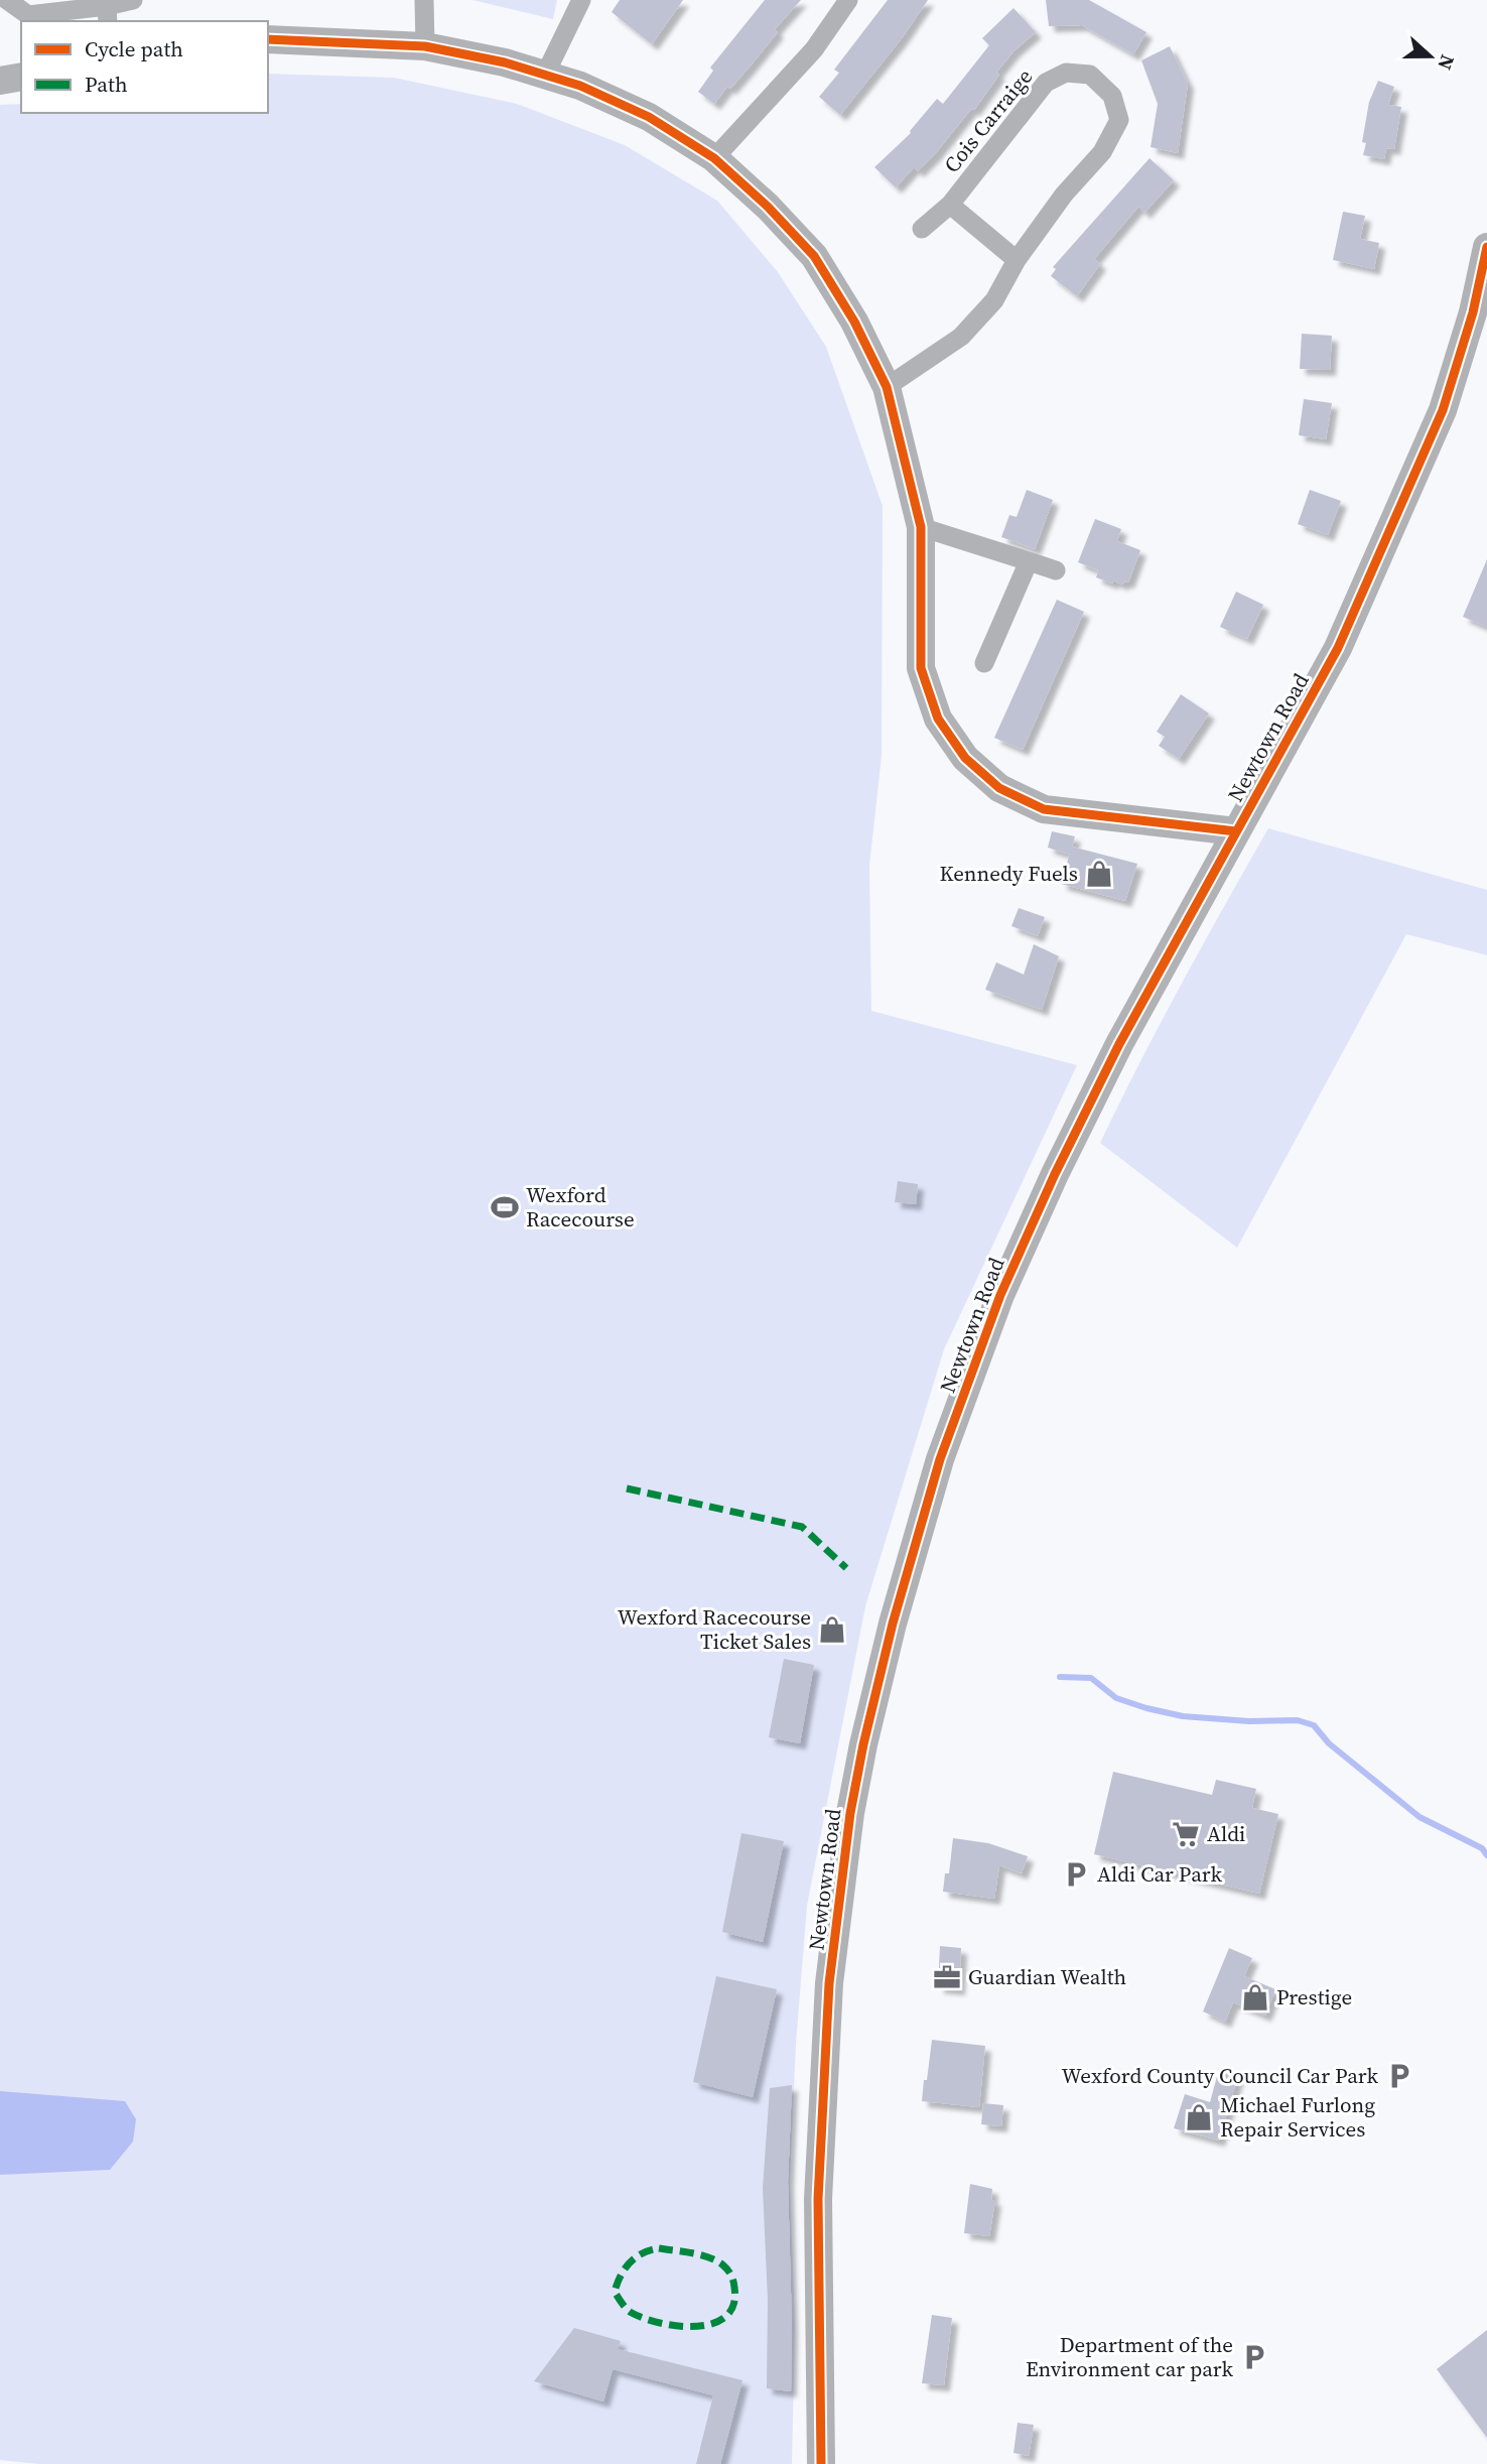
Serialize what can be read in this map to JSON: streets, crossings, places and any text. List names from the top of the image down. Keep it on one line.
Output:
{"streets":{"main road":["Newtown Road"],"street":["Cois Carraige"]},"places":{"shop":["Kennedy Fuels","Wexford Racecourse Ticket Sales","Prestige","Michael Furlong Repair Services"],"sports":["Wexford Racecourse"],"supermarket":["Aldi"],"parking":["Aldi Car Park","Wexford County Council Car Park","Department of the Environment car park"],"office":["Guardian Wealth"]},"legend":["Cycle path","Path"],"north":"right"}
